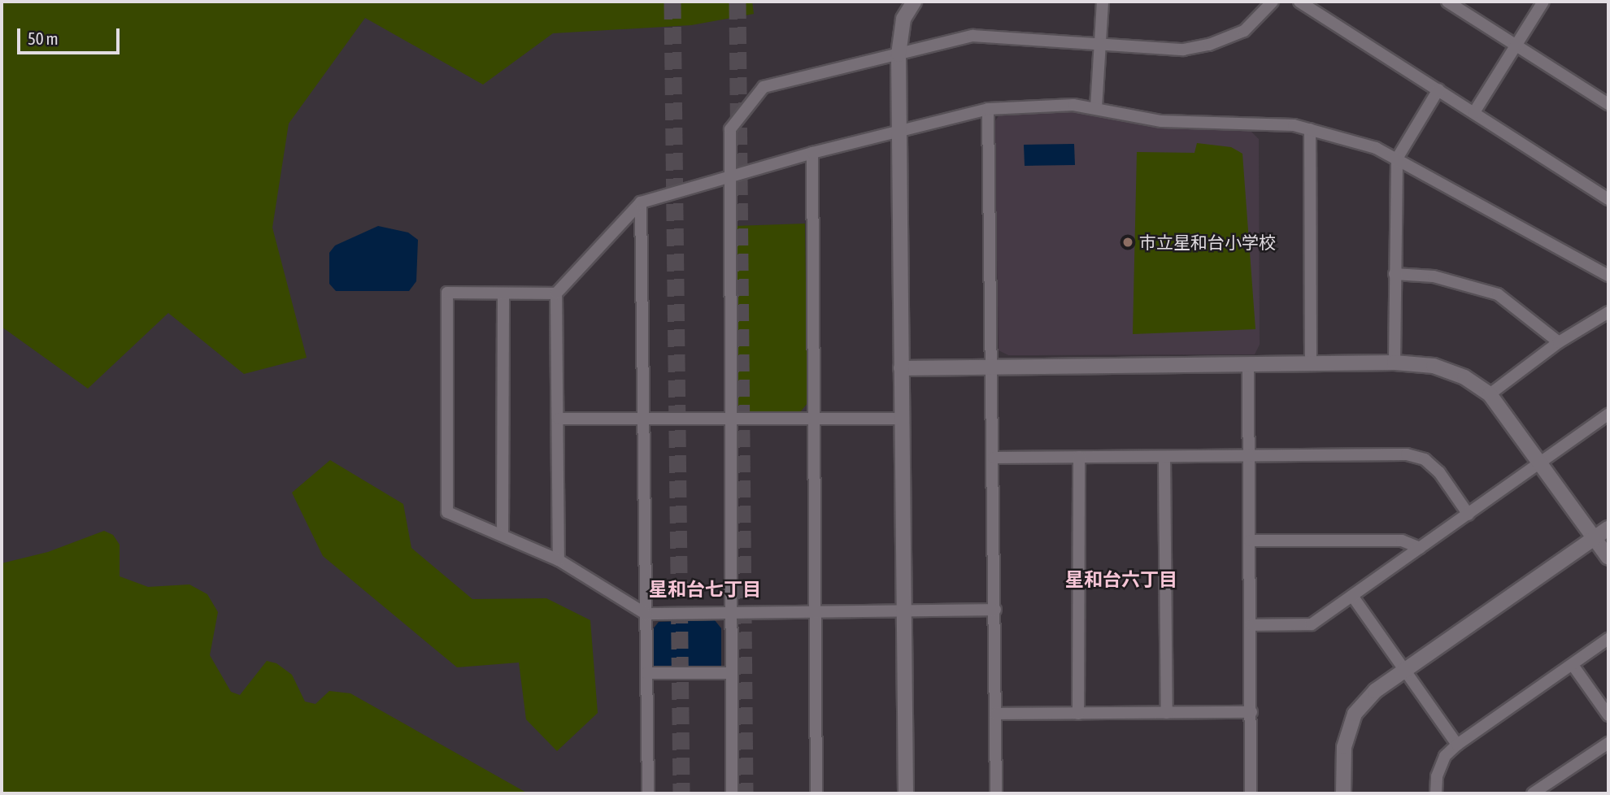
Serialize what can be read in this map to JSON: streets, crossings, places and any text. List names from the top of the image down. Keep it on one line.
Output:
{"districts":["星和台六丁目","星和台七丁目"],"places":["市立星和台小学校"],"scale_bar":"50 m"}
